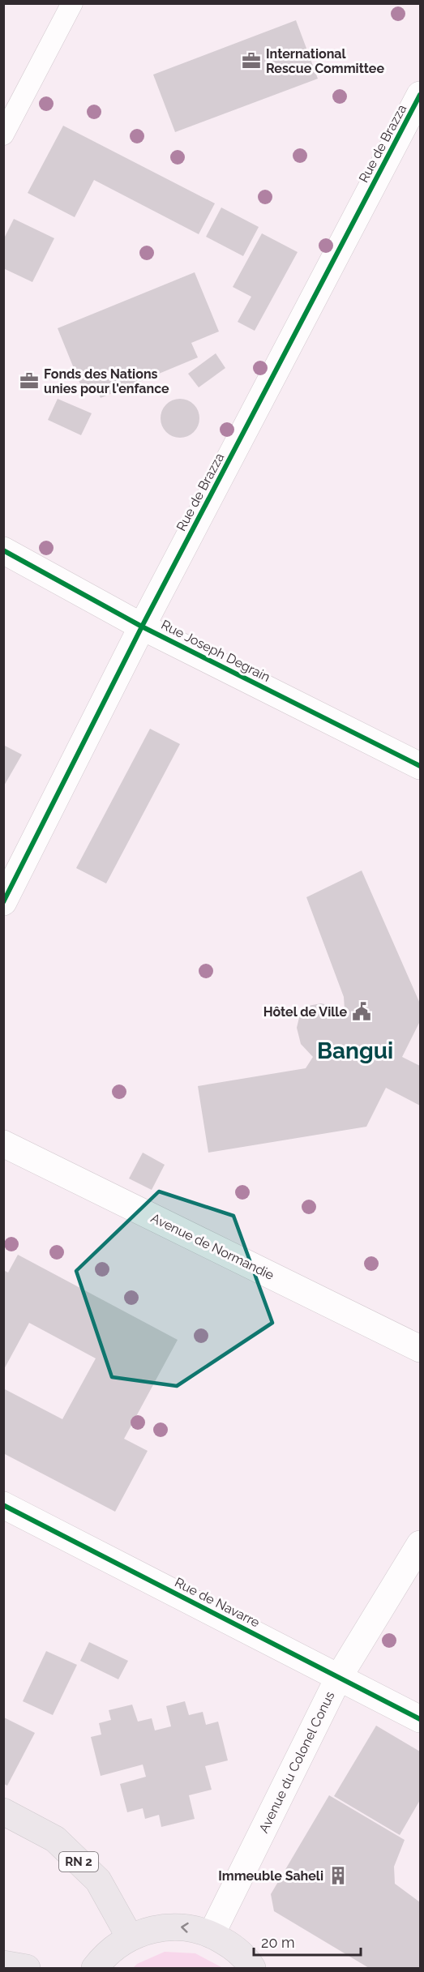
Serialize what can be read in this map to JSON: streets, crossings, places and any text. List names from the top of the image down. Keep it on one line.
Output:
{"streets":{"main road":["RN 2"],"street":["Rue de Brazza","Rue Joseph Degrain","Avenue de Normandie","Rue de Navarre","Avenue du Colonel Conus"]},"crossings":[["Rue de Brazza","Rue Joseph Degrain"],["Rue de Navarre","Avenue du Colonel Conus"]],"districts":["Bangui"],"places":{"office":["International Rescue Committee","Fonds des Nations unies pour l'enfance"],"public building":["Hôtel de Ville"],"building":["Immeuble Saheli"]},"scale_bar":"20 m"}
